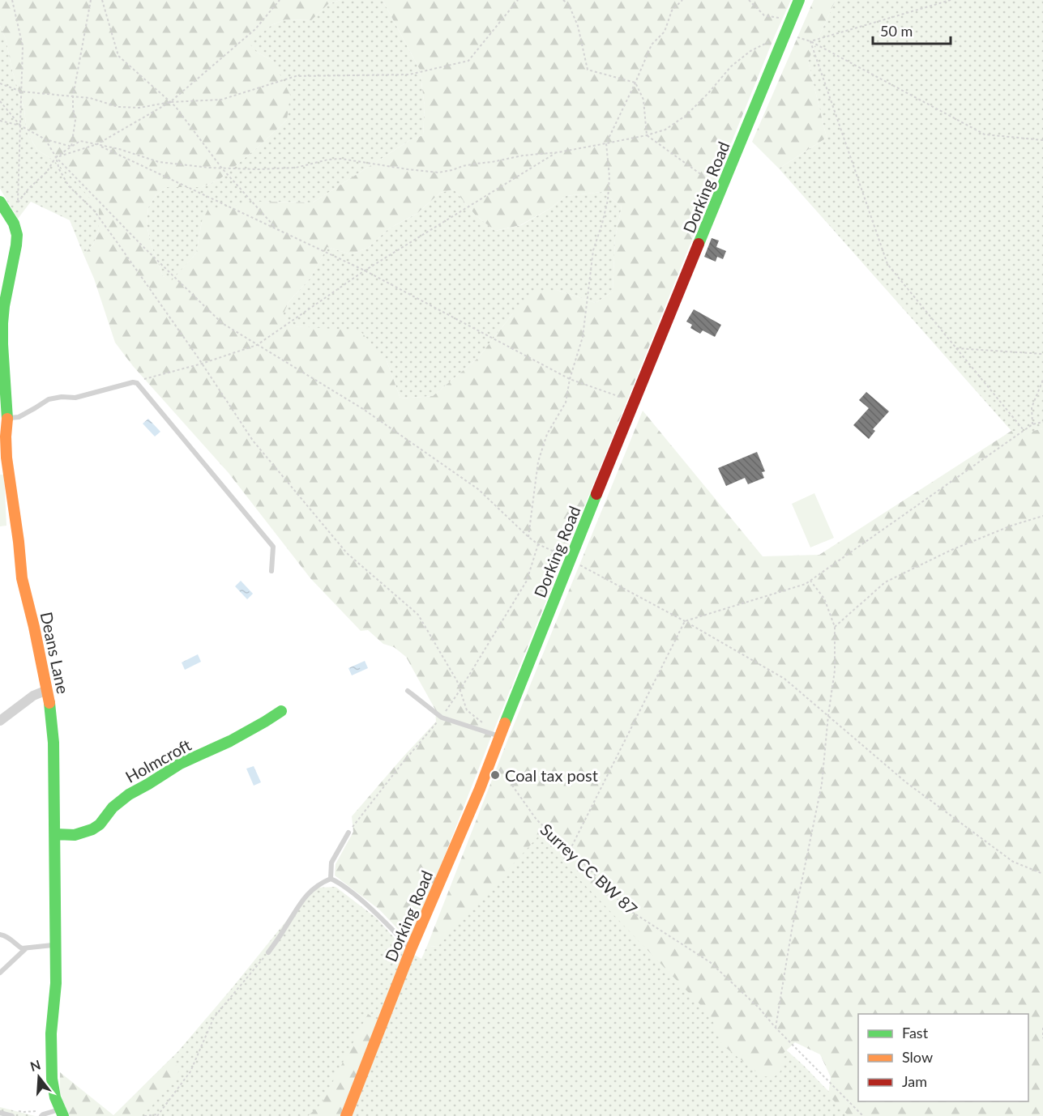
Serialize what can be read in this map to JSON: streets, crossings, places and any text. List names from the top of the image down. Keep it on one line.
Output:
{"streets":{"main road":["Dorking Road","Deans Lane","Holmcroft"],"path":["Surrey CC BW 87"]},"crossings":[["Deans Lane","Holmcroft"]],"places":["Coal tax post"],"legend":["Fast","Slow","Jam"],"scale_bar":"50 m","north":"top"}
